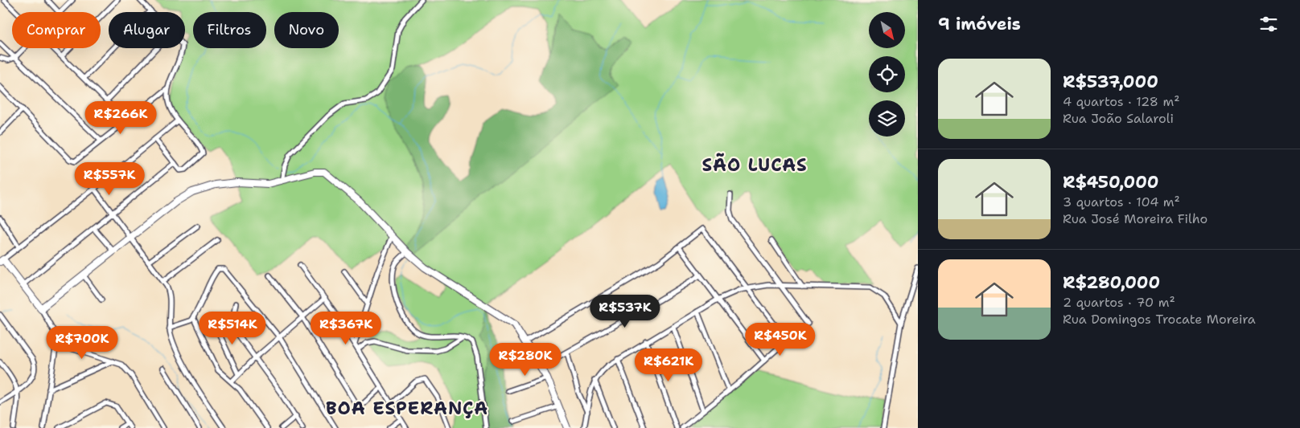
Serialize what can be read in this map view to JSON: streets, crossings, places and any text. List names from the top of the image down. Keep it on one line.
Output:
{"districts":["SÃO LUCAS","BOA ESPERANÇA"],"north":"bottom right","page":{"heading":"9 imóveis","chip":["Comprar","Alugar","Filtros","Novo"],"list":[{"name":"R$537,000","note":"4 quartos · 128 m² · Rua João Salaroli"},{"name":"R$450,000","note":"3 quartos · 104 m² · Rua José Moreira Filho"},{"name":"R$280,000","note":"2 quartos · 70 m² · Rua Domingos Trocate Moreira"}],"price":["R$266K","R$557K","R$537K","R$514K","R$367K","R$450K","R$700K","R$280K","R$621K"]}}
